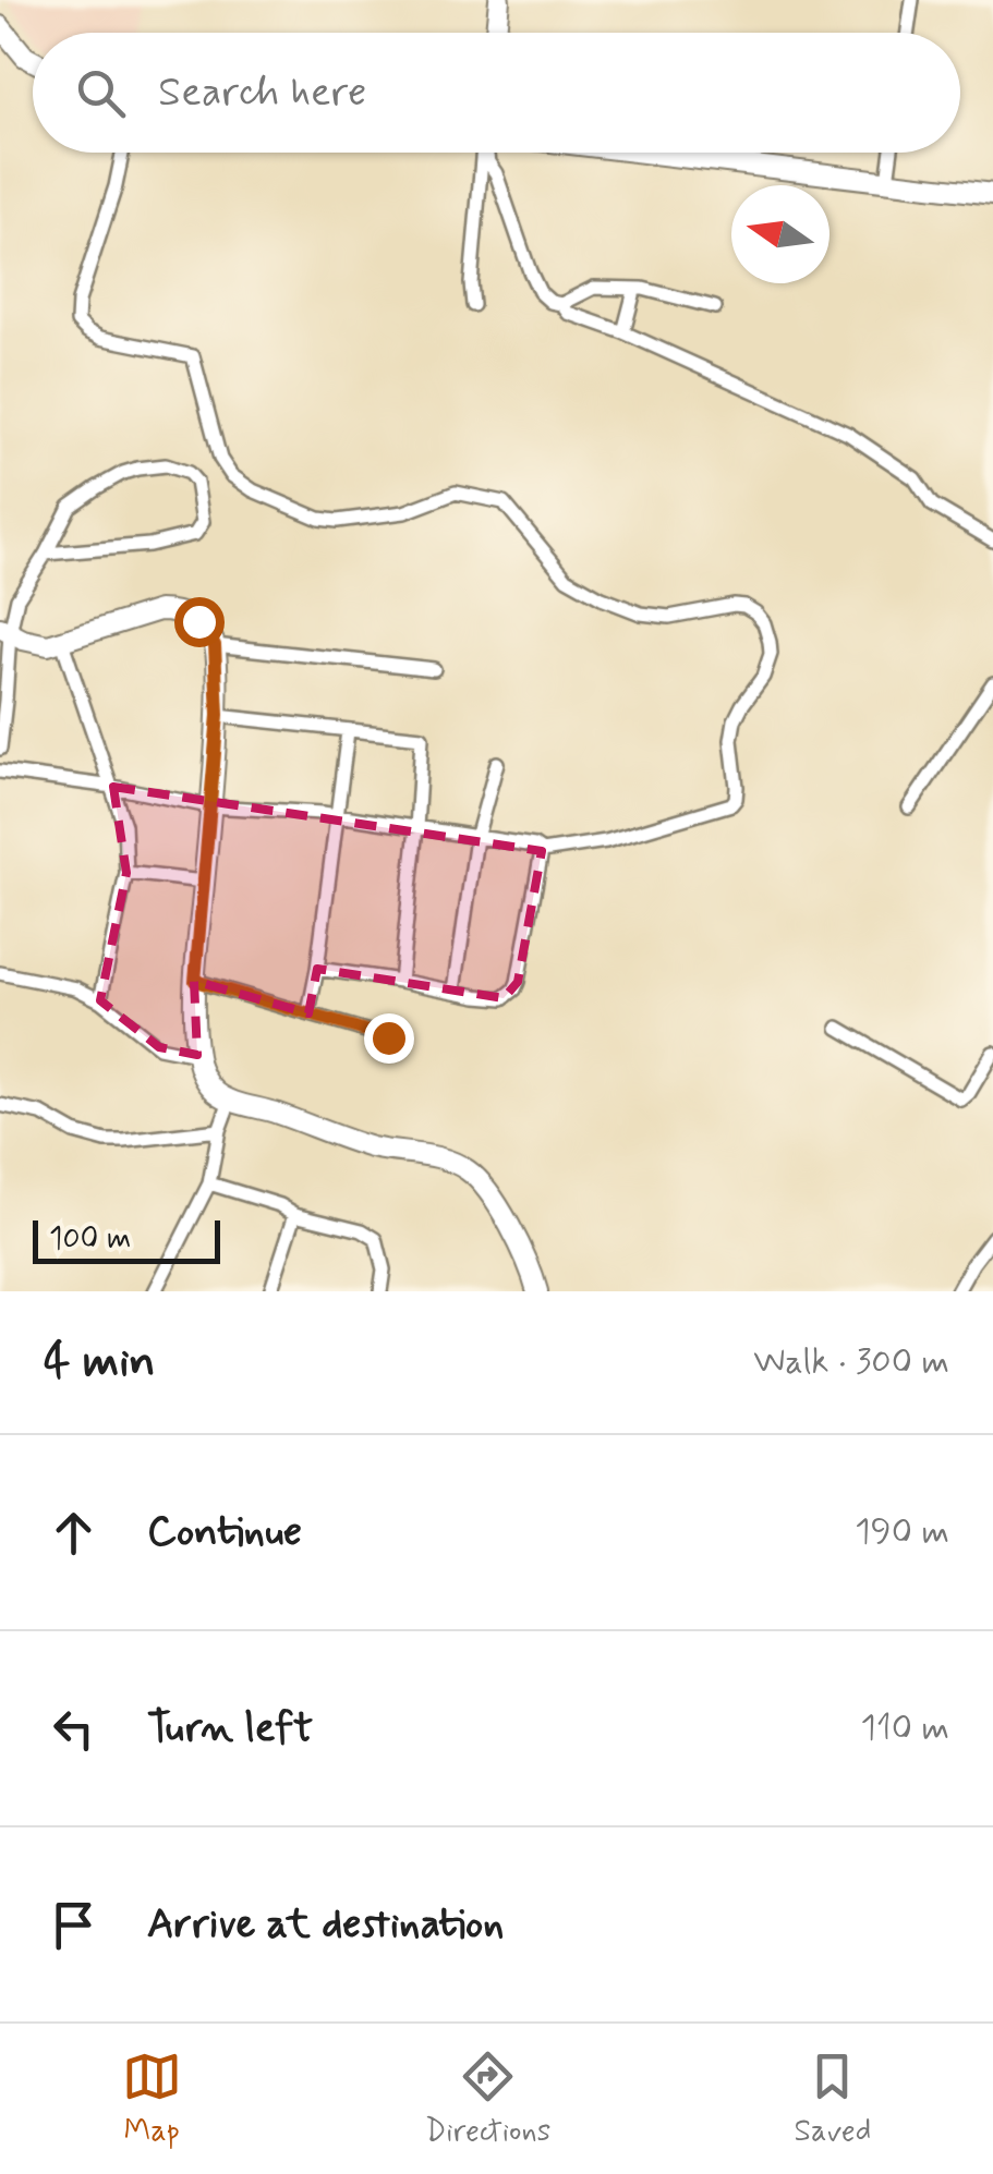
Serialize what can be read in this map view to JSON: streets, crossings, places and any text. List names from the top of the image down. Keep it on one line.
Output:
{"scale_bar":"100 m","north":"left","page":{"search":"Search here","scale":"100 m","heading":["4 min","Walk · 300 m"],"list":[["Continue","190 m"],["Turn left","110 m"],"Arrive at destination"],"nav":["Map","Directions","Saved"]}}
